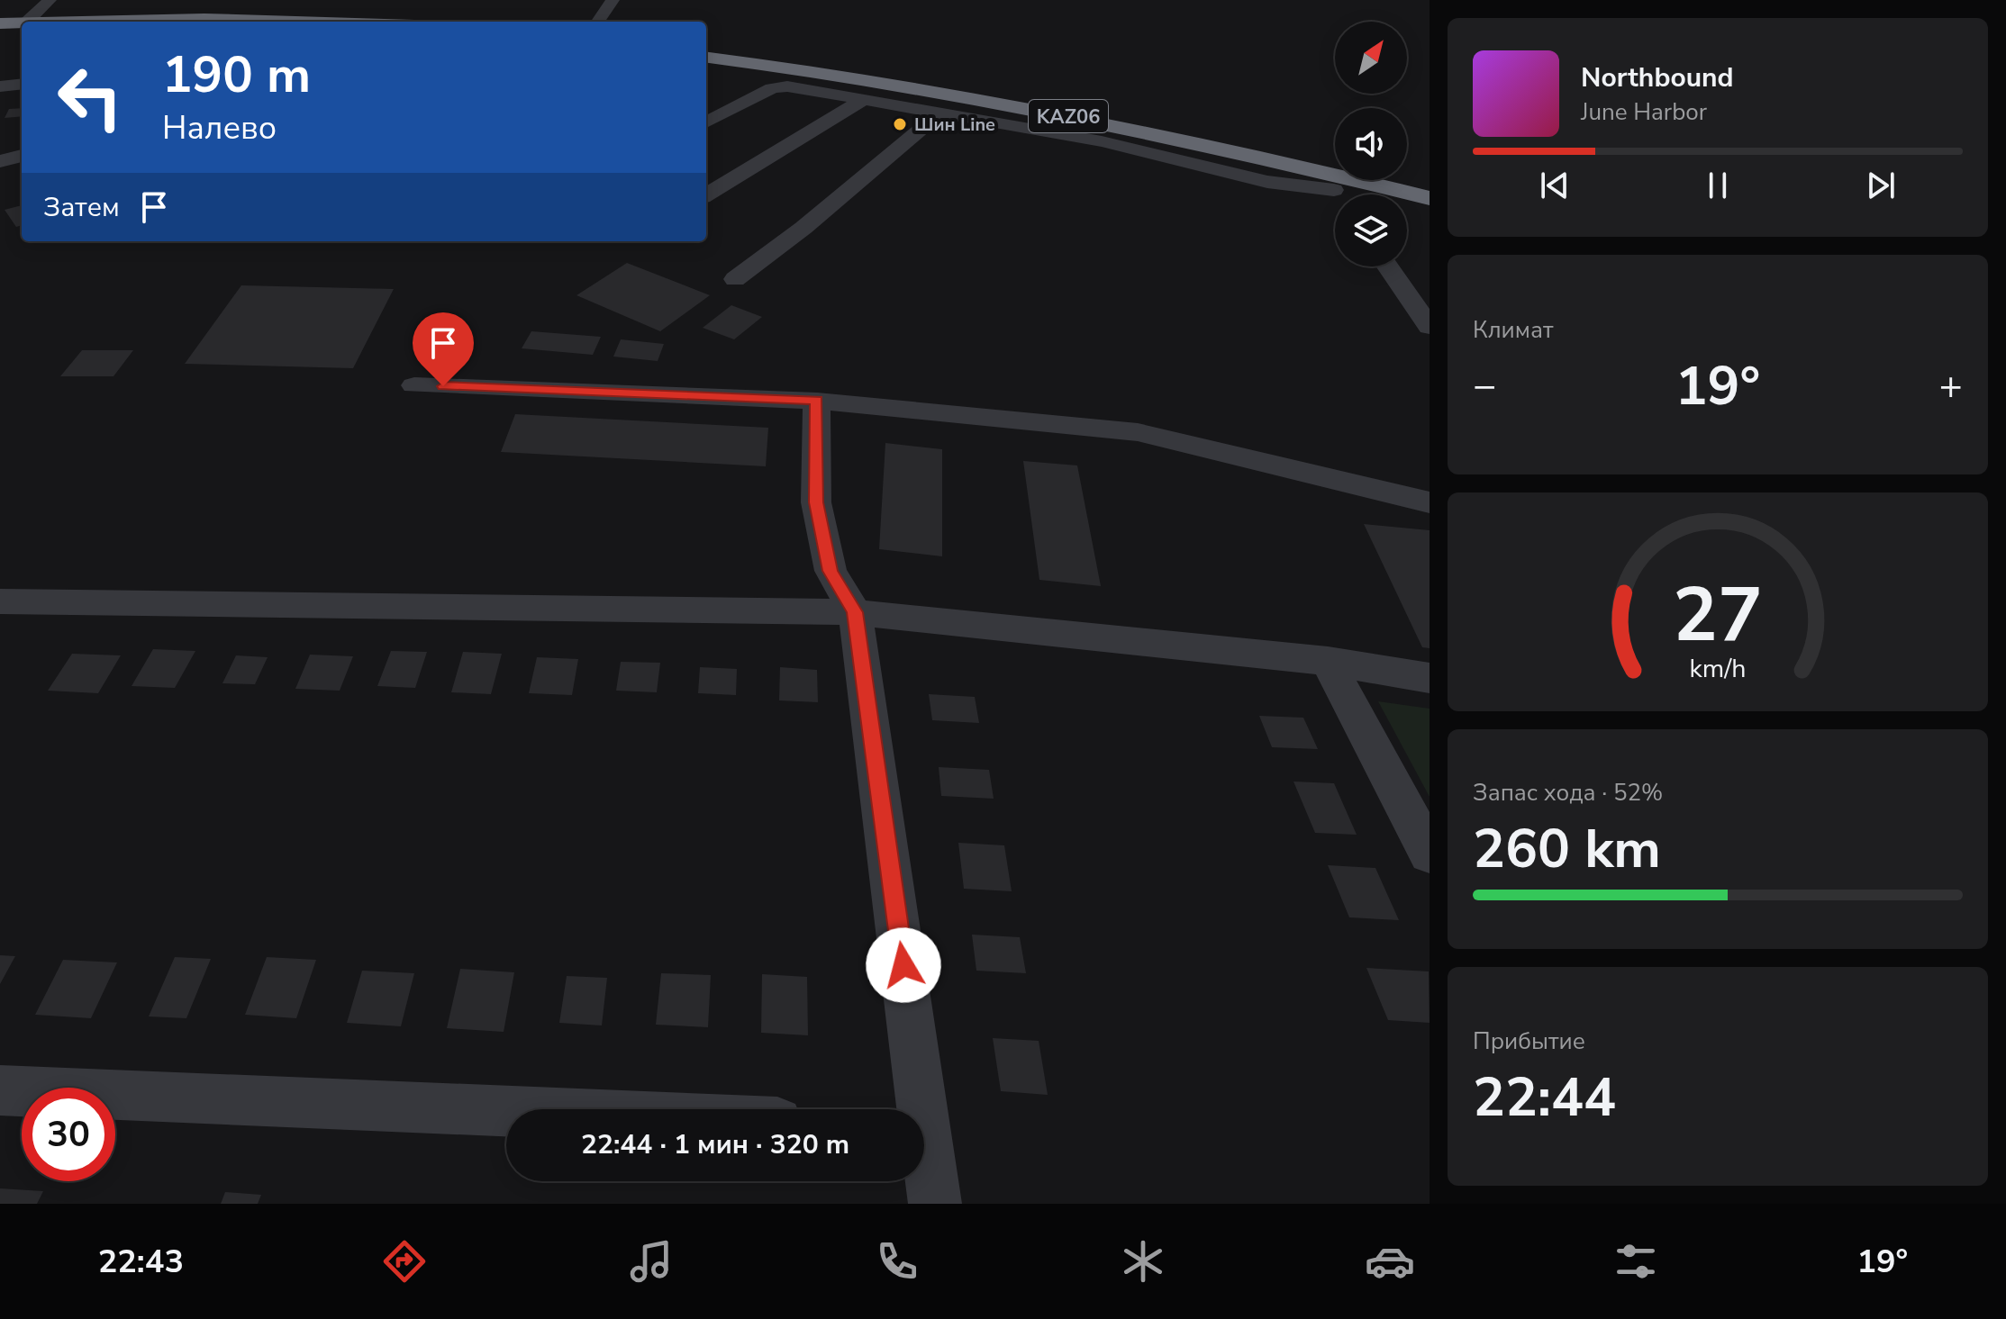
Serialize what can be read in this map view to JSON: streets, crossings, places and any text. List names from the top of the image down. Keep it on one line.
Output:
{"streets":{"highway":["KАZ06"]},"places":["Шин Line"],"north":"top right","page":{"turn":["190 m","Налево"],"song":["Northbound","June Harbor"],"then":"Затем","tile":["Климат",["Запас хода · 52%","260 km"],["Прибытие","22:44"]],"heat":["−","19°","+"],"limit":"30","trip":"22:44 · 1 мин · 320 m","tabs":["22:43","19°"],"gauge":["27","km/h"]}}
